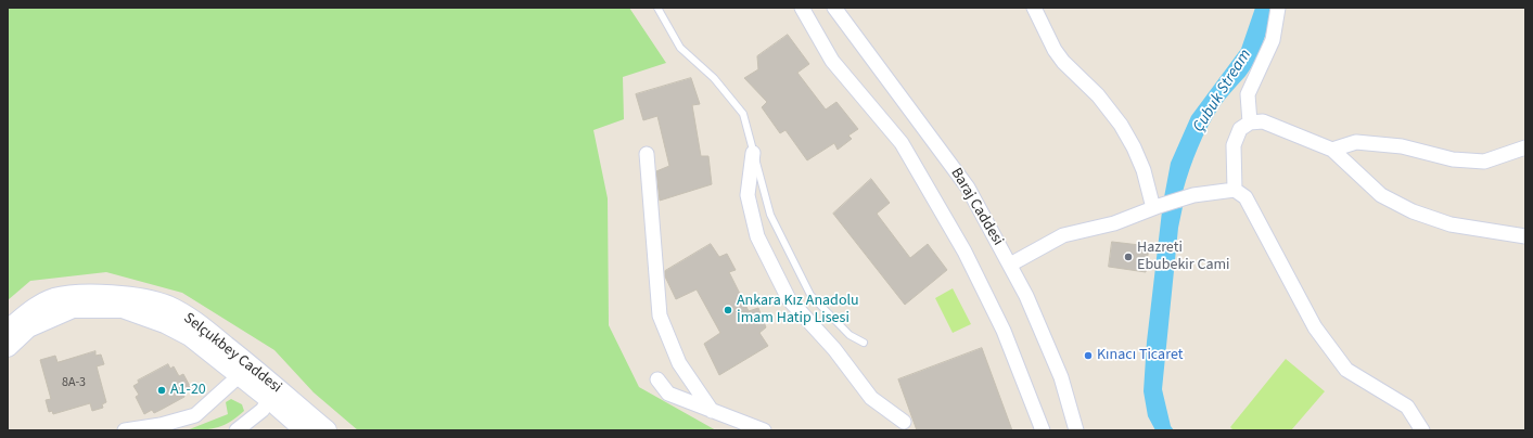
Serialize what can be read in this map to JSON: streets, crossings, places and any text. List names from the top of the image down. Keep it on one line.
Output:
{"streets":{"street":["Baraj Caddesi","Selçukbey Caddesi"]},"water":["Çubuk Stream"],"places":["Hazreti Ebubekir Cami","Ankara Kız Anadolu İmam Hatip Lisesi","Kınacı Ticaret","A1-20"],"house_numbers":["8A-3"]}
